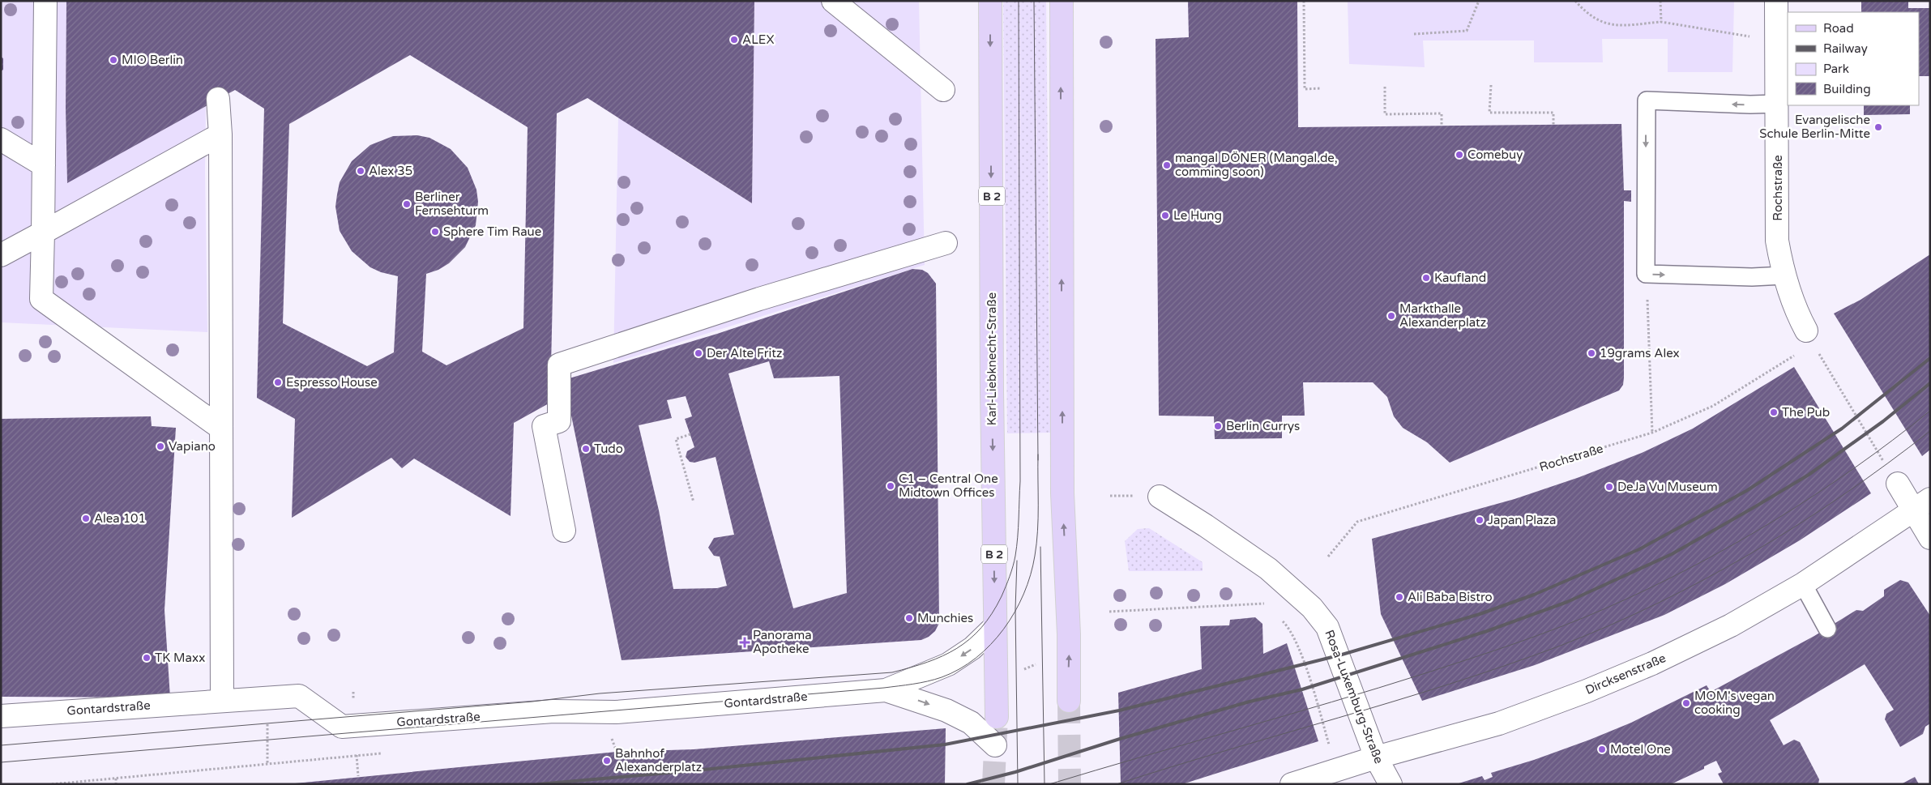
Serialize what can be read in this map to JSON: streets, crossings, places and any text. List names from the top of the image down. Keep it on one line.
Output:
{"streets":{"main road":["B 2","Karl-Liebknecht-Straße"],"street":["Rochstraße","Dircksenstraße","Rosa-Luxemburg-Straße","Gontardstraße"]},"crossings":[["Karl-Liebknecht-Straße","Gontardstraße"],["Dircksenstraße","Rosa-Luxemburg-Straße"]],"places":{"other":["ALEX","MIO Berlin","Evangelische Schule Berlin-Mitte","Comebuy","mangal DÖNER (Mangal.de, comming soon)","Alex 35","Berliner Fernsehturm","Le Hung","Sphere Tim Raue","Kaufland","Markthalle Alexanderplatz","Der Alte Fritz","19grams Alex","Espresso House","The Pub","Berlin Currys","Vapiano","Tudo","C1 – Central One Midtown Offices","DeJa Vu Museum","Alea 101","Japan Plaza","Ali Baba Bistro","Munchies","TK Maxx","MOM's vegan cooking","Motel One","Bahnhof Alexanderplatz"],"health":["Panorama Apotheke"]},"legend":["Road","Railway","Park","Building"]}
